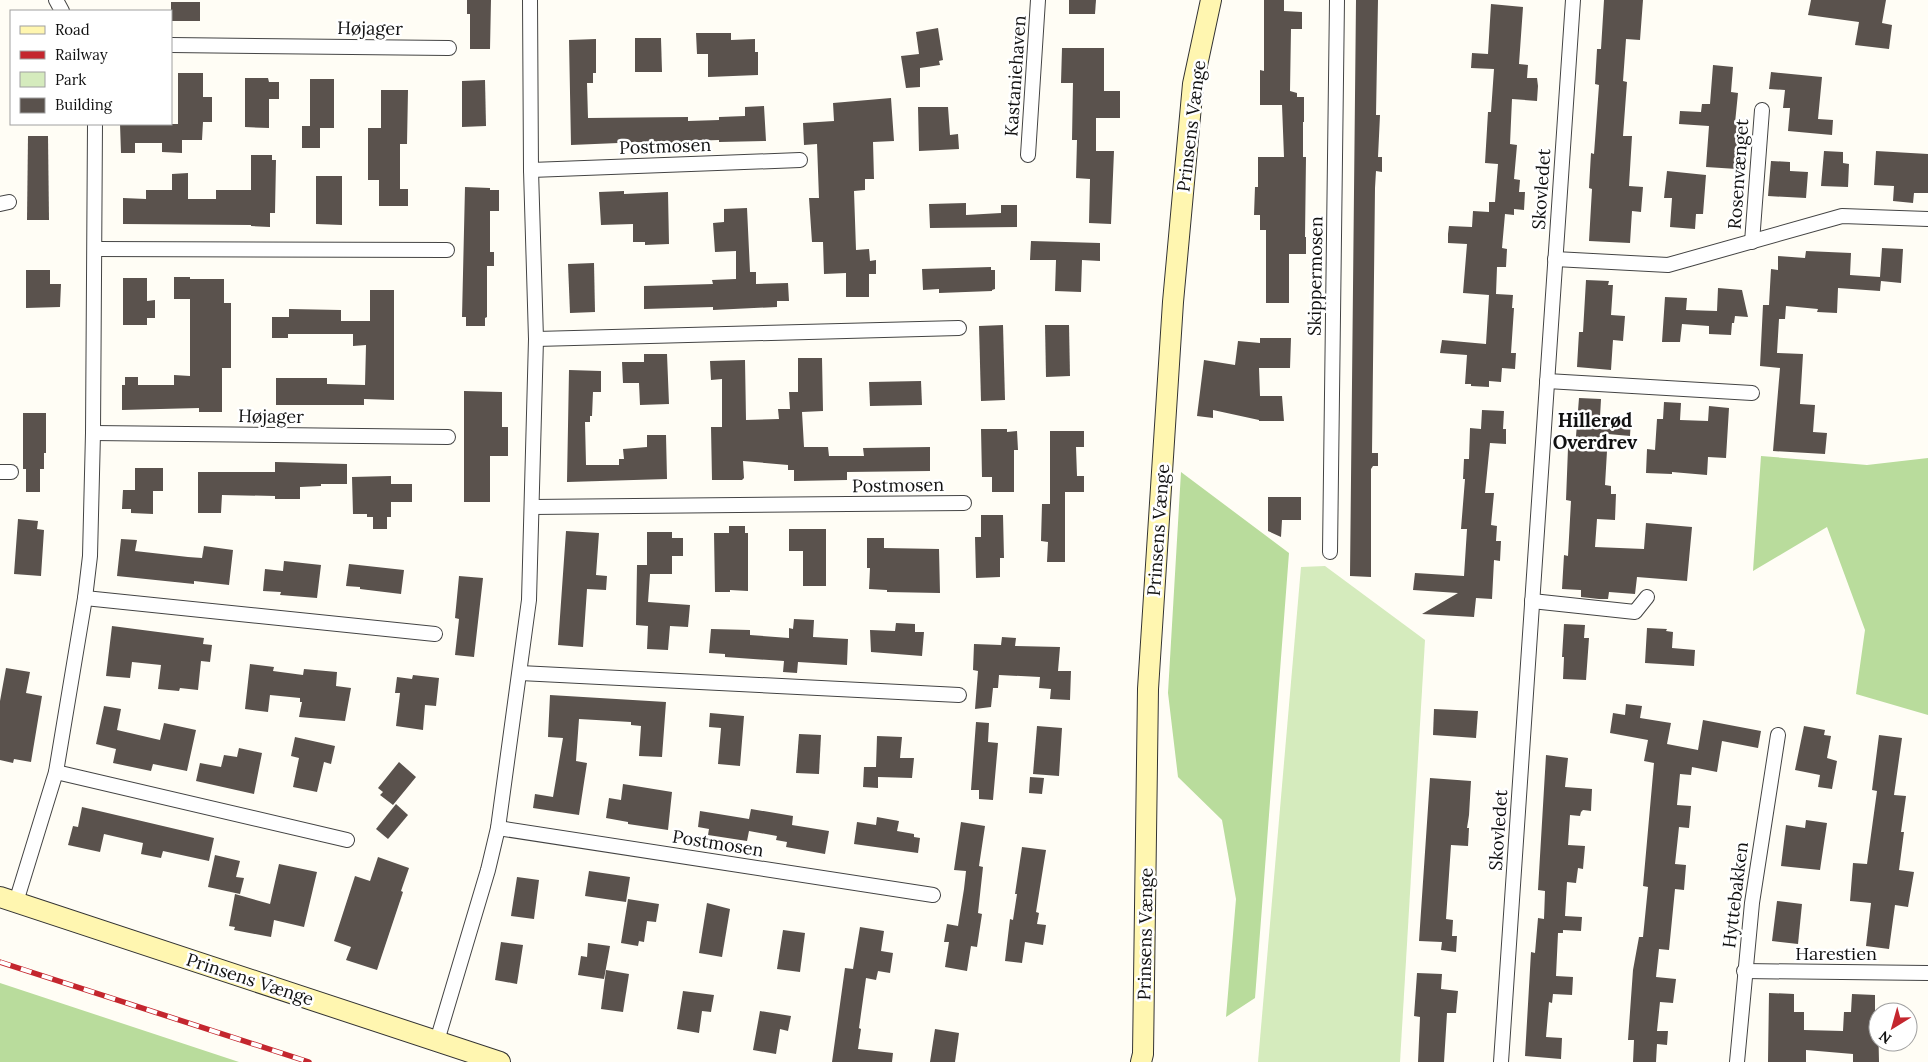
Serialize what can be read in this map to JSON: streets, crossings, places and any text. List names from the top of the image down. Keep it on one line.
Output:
{"streets":{"street":["Højager","Kastaniehaven","Prinsens Vænge","Postmosen","Rosenvænget","Skovledet","Skippermosen","Hyttebakken","Harestien"]},"crossings":[["Rosenvænget","Skovledet"],["Hyttebakken","Harestien"]],"districts":["Hillerød Overdrev"],"legend":["Road","Railway","Park","Building"],"north":"bottom left"}
